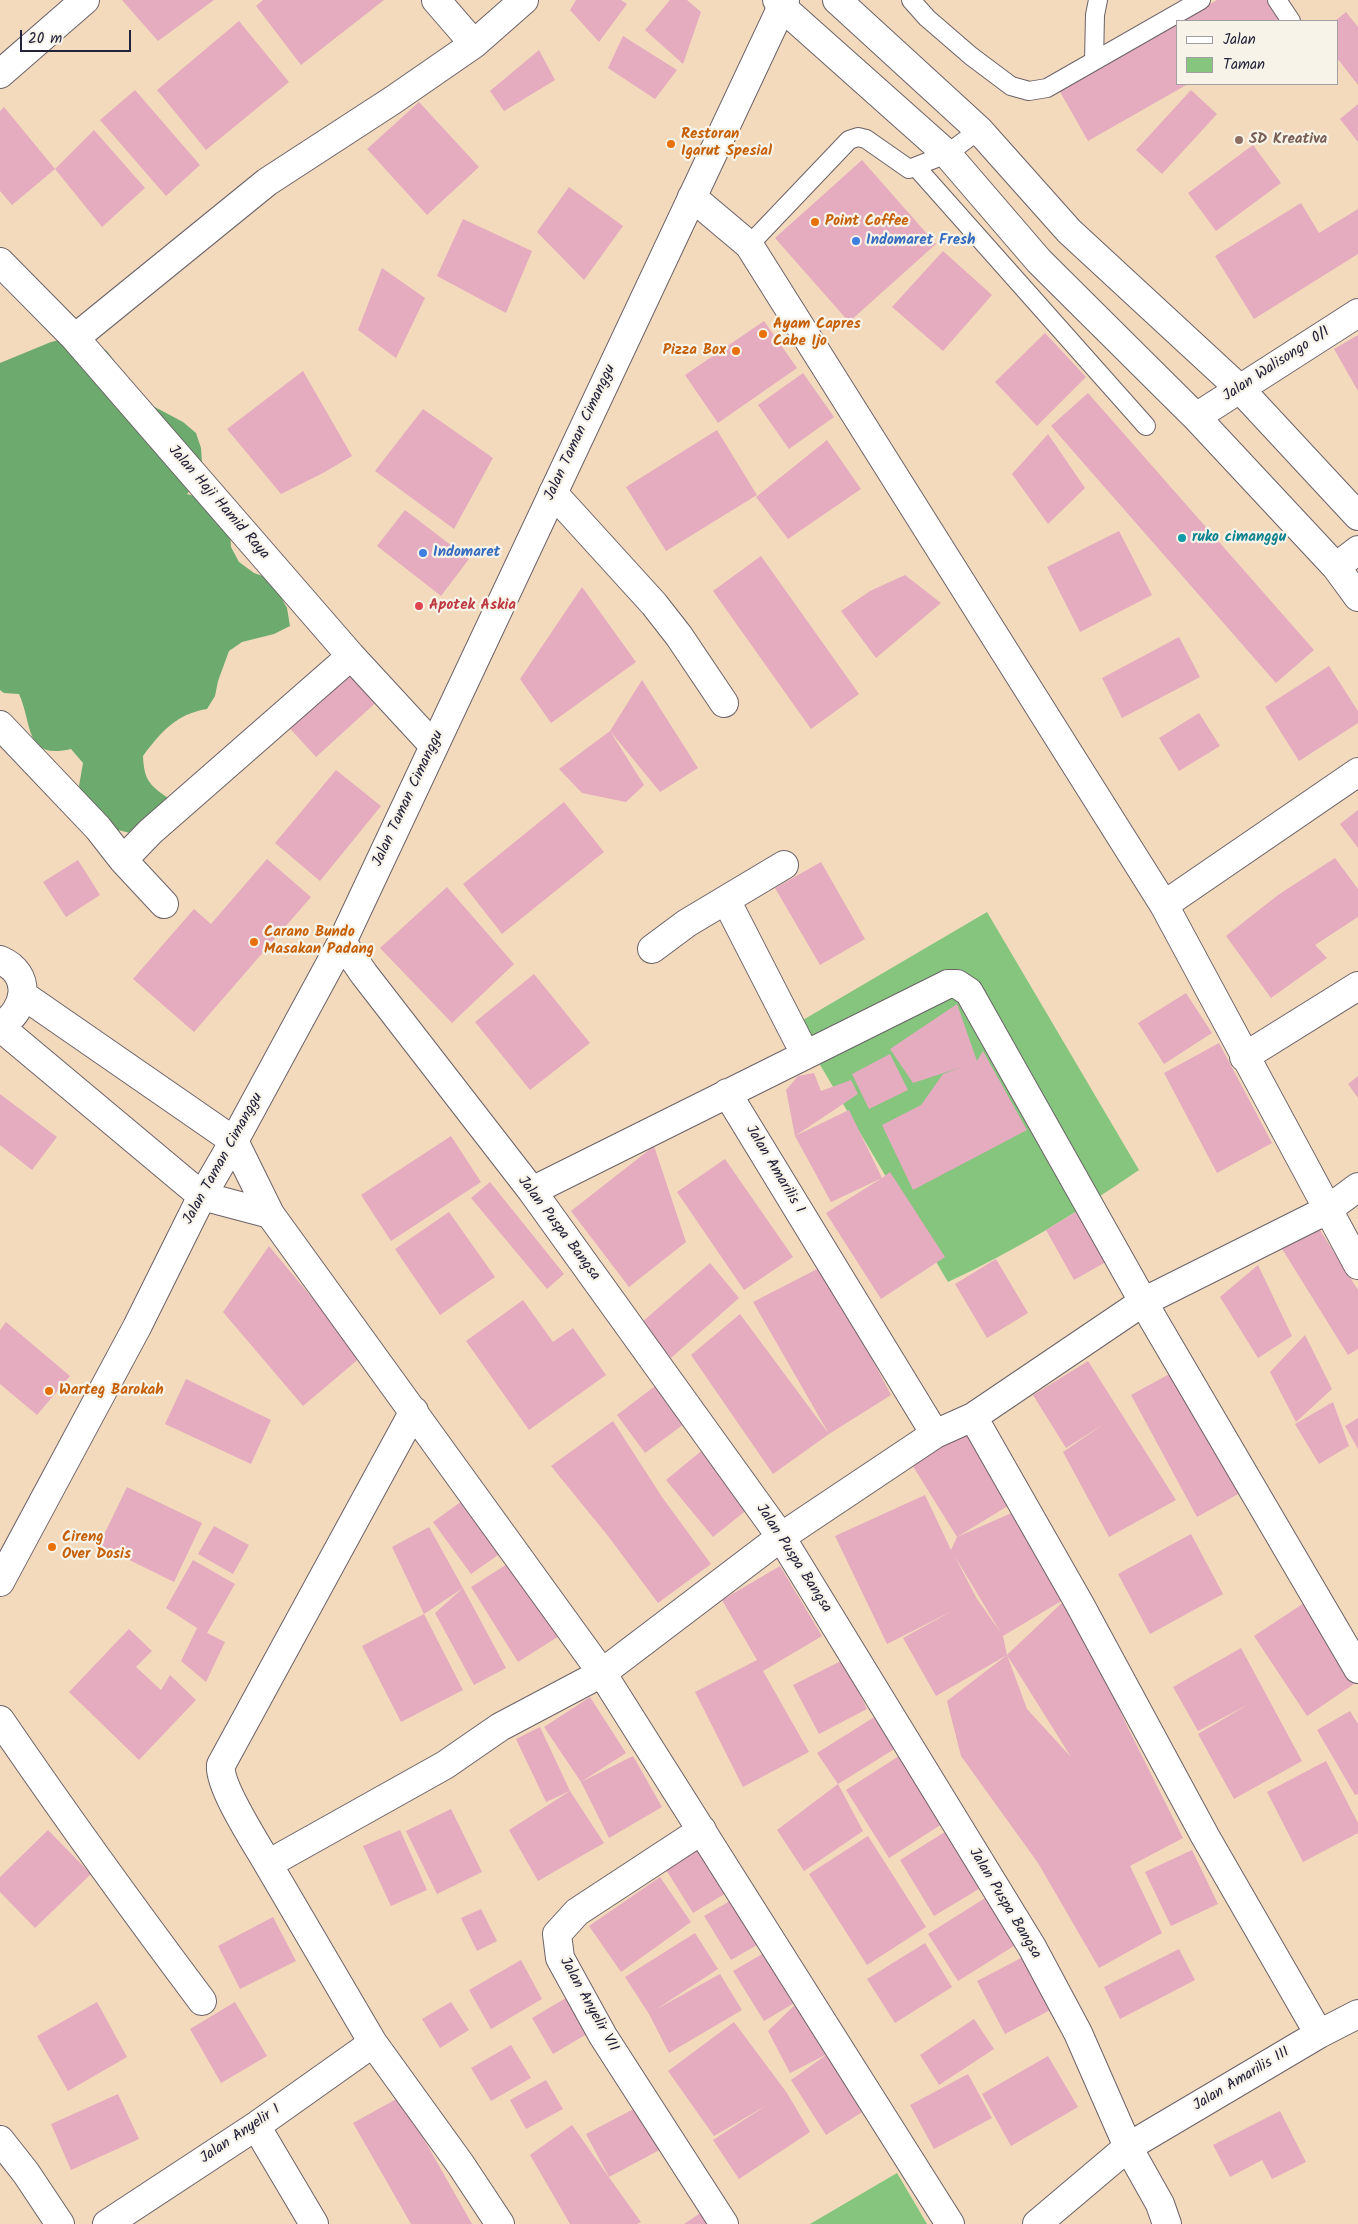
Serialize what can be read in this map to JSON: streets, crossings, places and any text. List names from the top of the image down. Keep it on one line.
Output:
{"streets":{"street":["Jalan Walisongo 0/1","Jalan Taman Cimanggu","Jalan Haji Hamid Raya","Jalan Amarilis I","Jalan Puspa Bangsa","Jalan Anyelir VII","Jalan Amarilis III","Jalan Anyelir I"]},"crossings":[["Jalan Taman Cimanggu","Jalan Haji Hamid Raya"],["Jalan Taman Cimanggu","Jalan Puspa Bangsa"],["Jalan Puspa Bangsa","Jalan Amarilis III"]],"places":["SD Kreativa","Restoran Igarut Spesial","Point Coffee","Indomaret Fresh","Ayam Capres Cabe Ijo","Pizza Box","ruko cimanggu","Indomaret","Apotek Askia","Carano Bundo Masakan Padang","Warteg Barokah","Cireng Over Dosis"],"legend":["Jalan","Taman"],"scale_bar":"20 m"}
